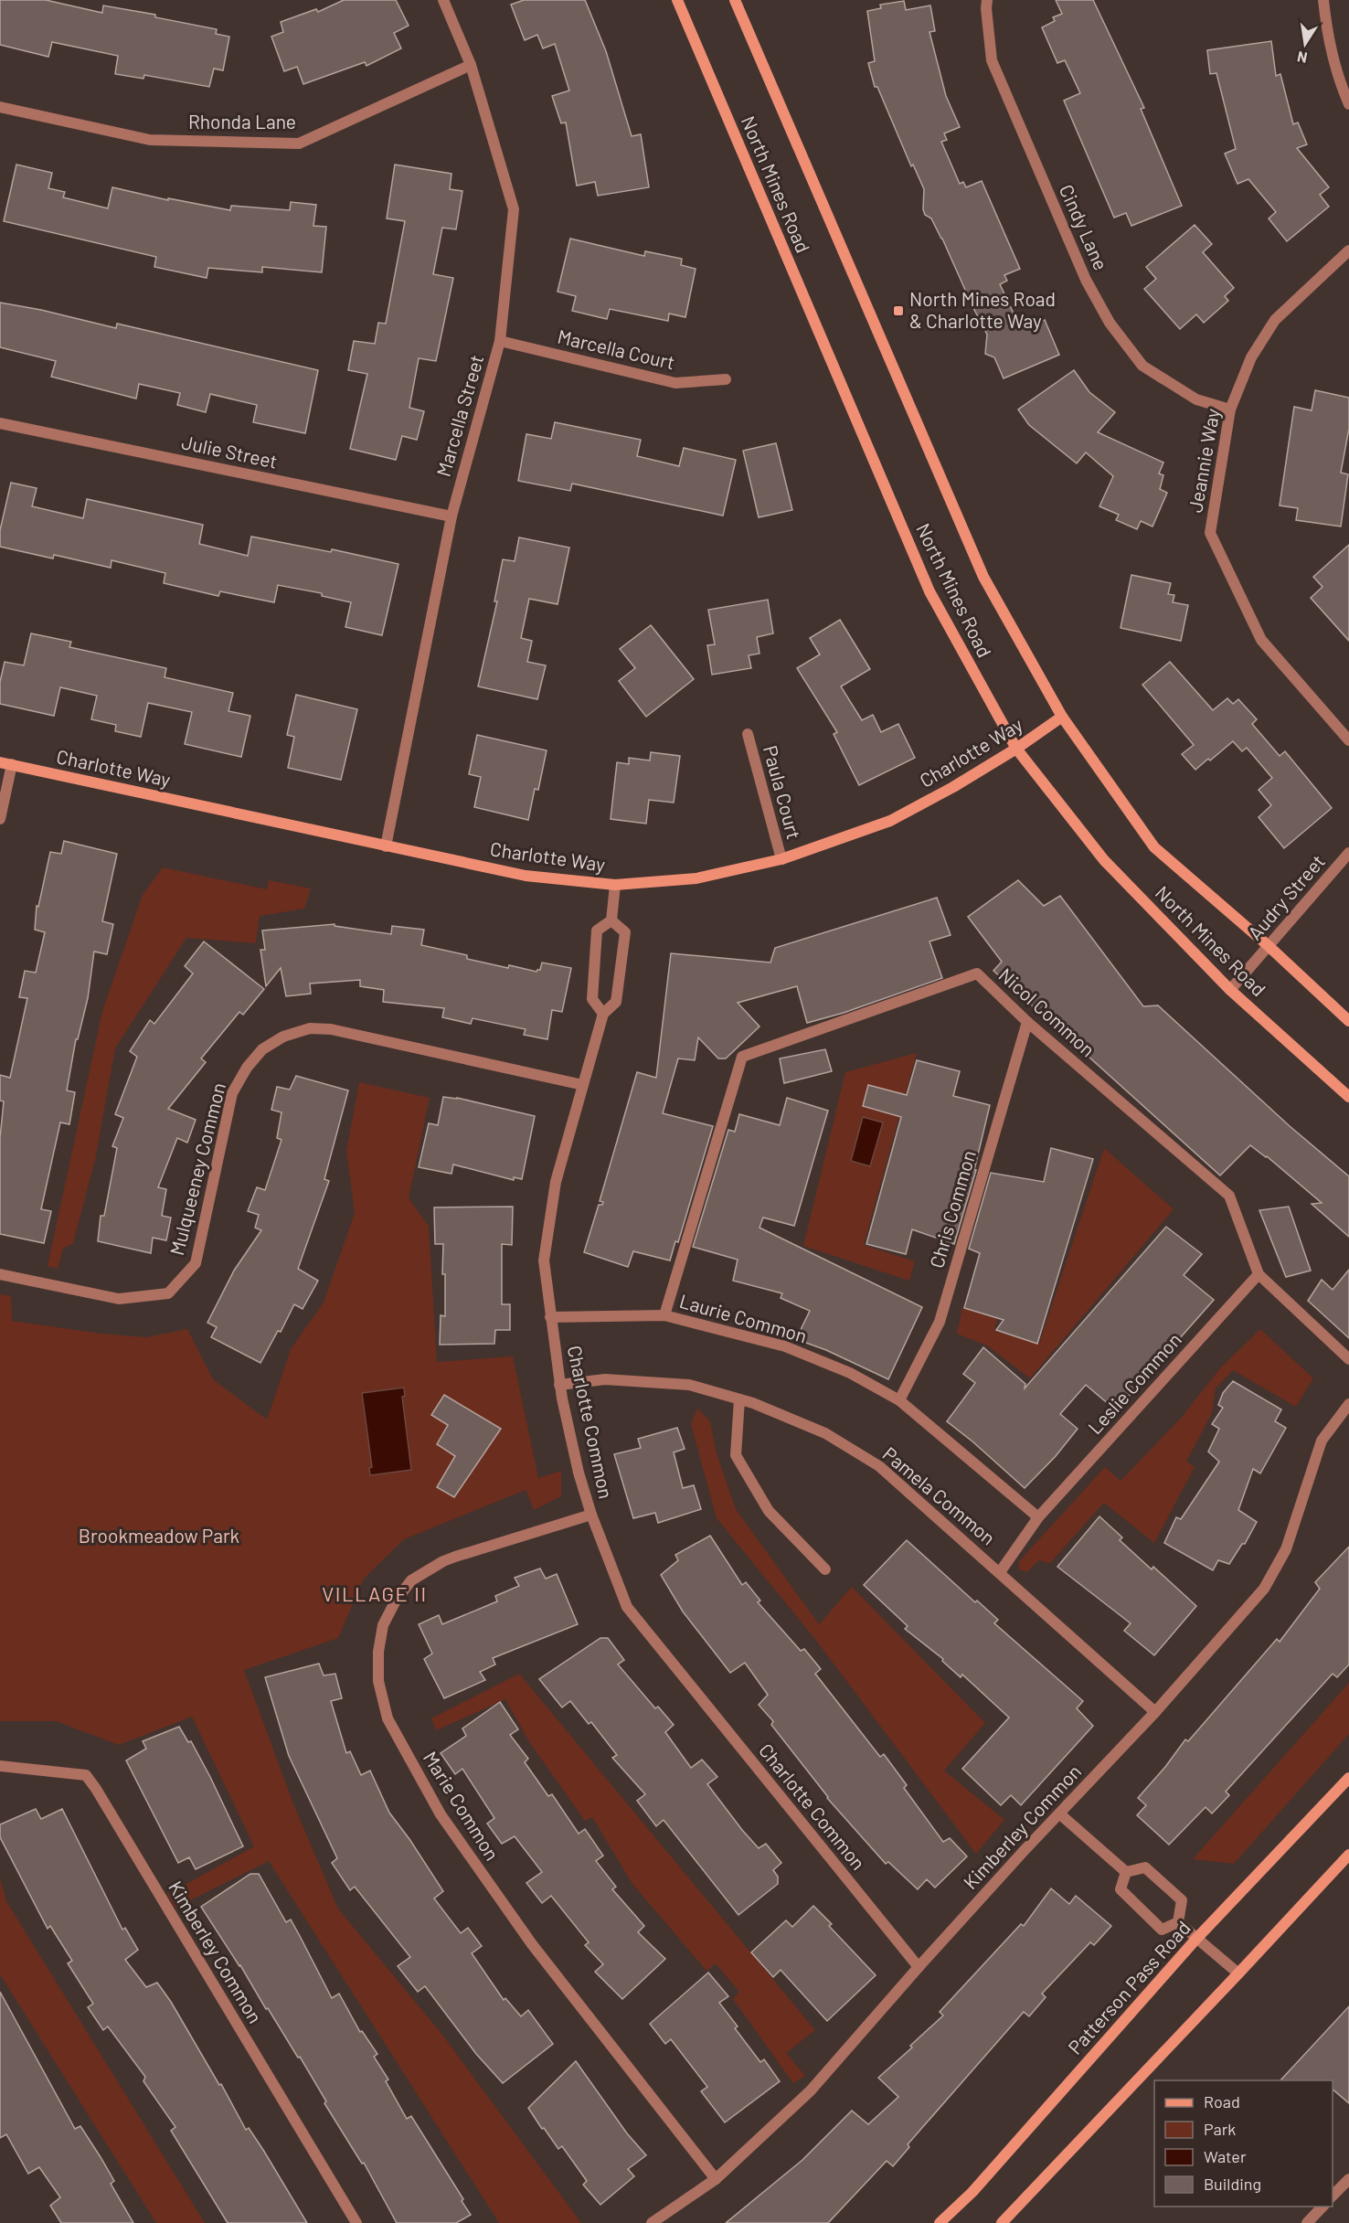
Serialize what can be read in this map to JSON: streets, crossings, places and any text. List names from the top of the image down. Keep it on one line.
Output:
{"streets":{"main road":["North Mines Road","Charlotte Way","Patterson Pass Road"],"street":["Rhonda Lane","Cindy Lane","Marcella Court","Marcella Street","Julie Street","Jeannie Way","Paula Court","Audry Street","Nicol Common","Mulqueeney Common","Chris Common","Laurie Common","Leslie Common","Charlotte Common","Pamela Common","Marie Common","Kimberley Common"]},"crossings":[["Rhonda Lane","Marcella Street"],["North Mines Road","Charlotte Way"],["North Mines Road","Audry Street"],["Cindy Lane","Jeannie Way"],["Marcella Court","Marcella Street"],["Marcella Street","Julie Street"],["Marcella Street","Charlotte Way"],["Charlotte Way","Paula Court"],["Nicol Common","Chris Common"],["Nicol Common","Laurie Common"],["Nicol Common","Leslie Common"],["Mulqueeney Common","Charlotte Common"],["Chris Common","Laurie Common"],["Laurie Common","Leslie Common"],["Laurie Common","Charlotte Common"],["Leslie Common","Pamela Common"],["Charlotte Common","Pamela Common"],["Charlotte Common","Marie Common"],["Charlotte Common","Kimberley Common"],["Pamela Common","Kimberley Common"],["Marie Common","Kimberley Common"]],"districts":["VILLAGE II"],"parks":["Brookmeadow Park"],"places":{"transit":["North Mines Road & Charlotte Way"]},"legend":["Road","Park","Water","Building"],"north":"bottom"}
